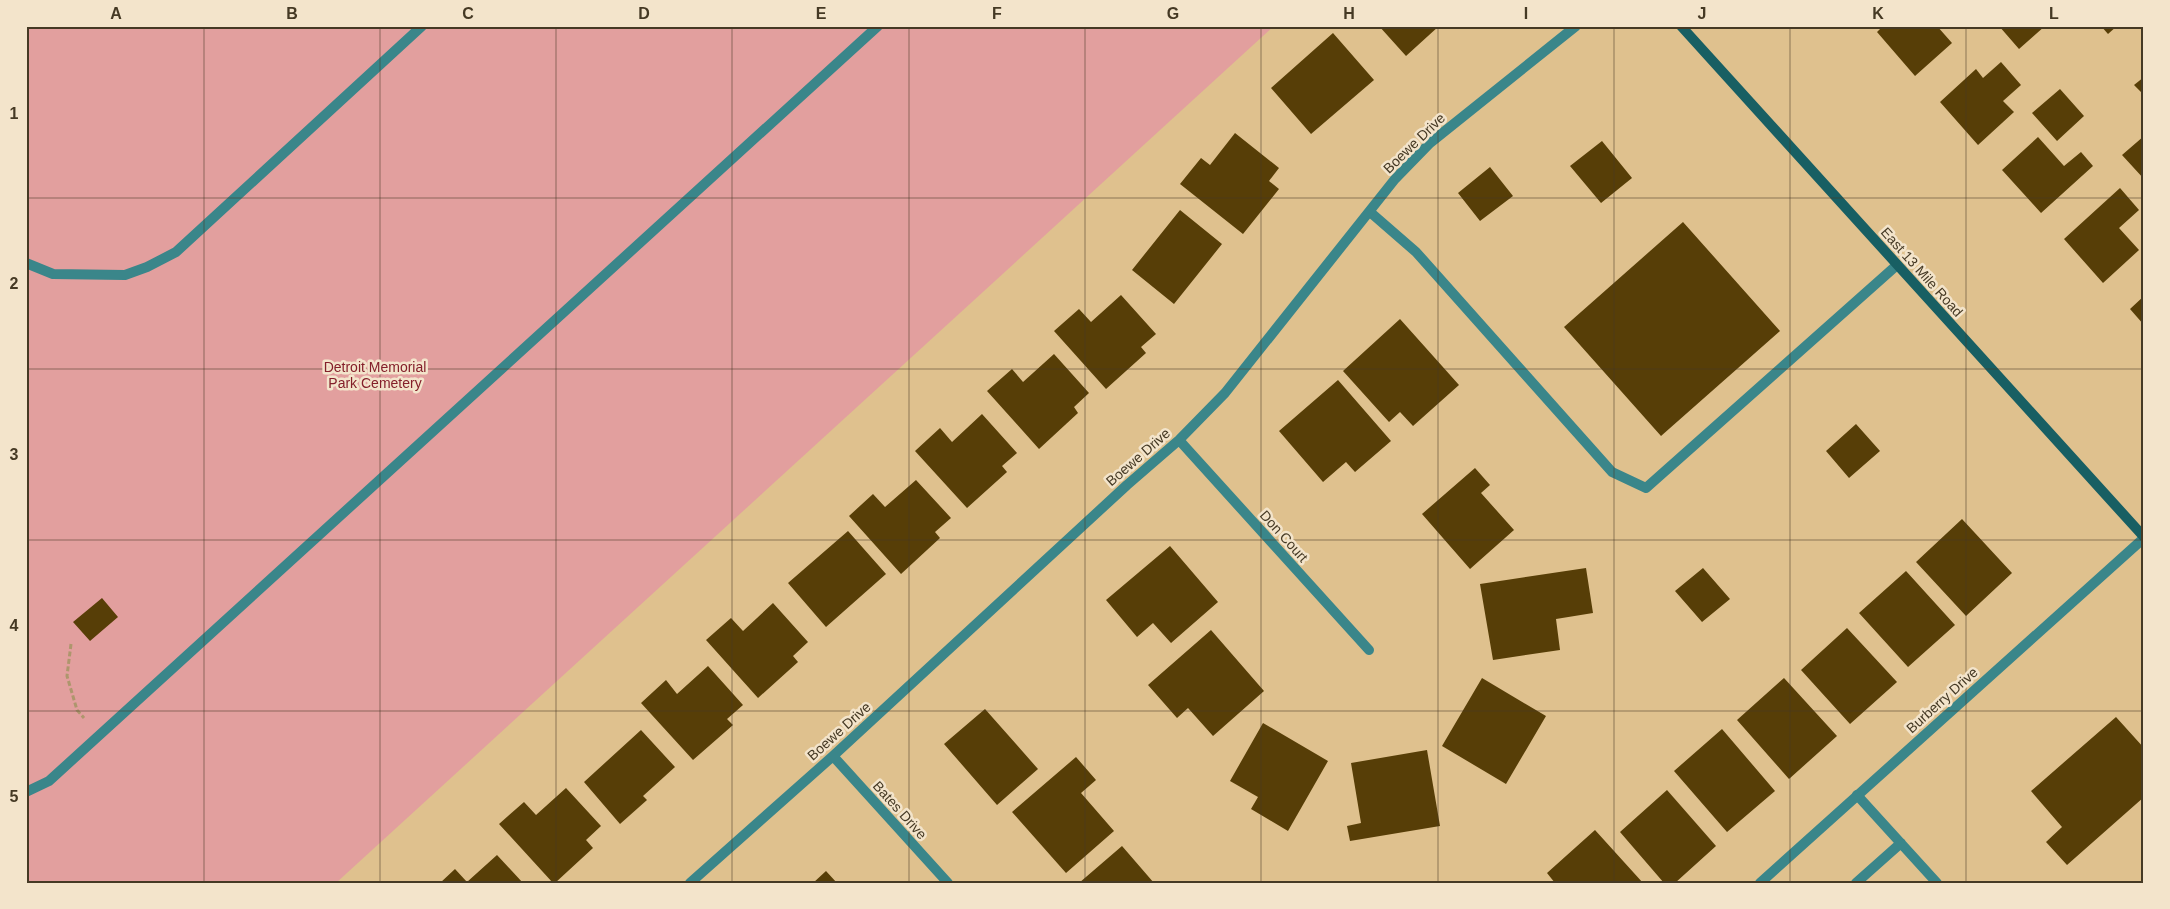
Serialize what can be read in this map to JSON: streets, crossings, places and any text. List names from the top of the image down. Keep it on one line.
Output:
{"streets":{"main road":["East 13 Mile Road"],"street":["Boewe Drive","Don Court","Burberry Drive","Bates Drive"]},"crossings":[["Boewe Drive","Don Court"],["Boewe Drive","Bates Drive"],["East 13 Mile Road","Burberry Drive"]],"parks":["Detroit Memorial Park Cemetery"],"grid":{"columns":["A","B","C","D","E","F","G","H","I","J","K","L"],"rows":["1","2","3","4","5"]}}
